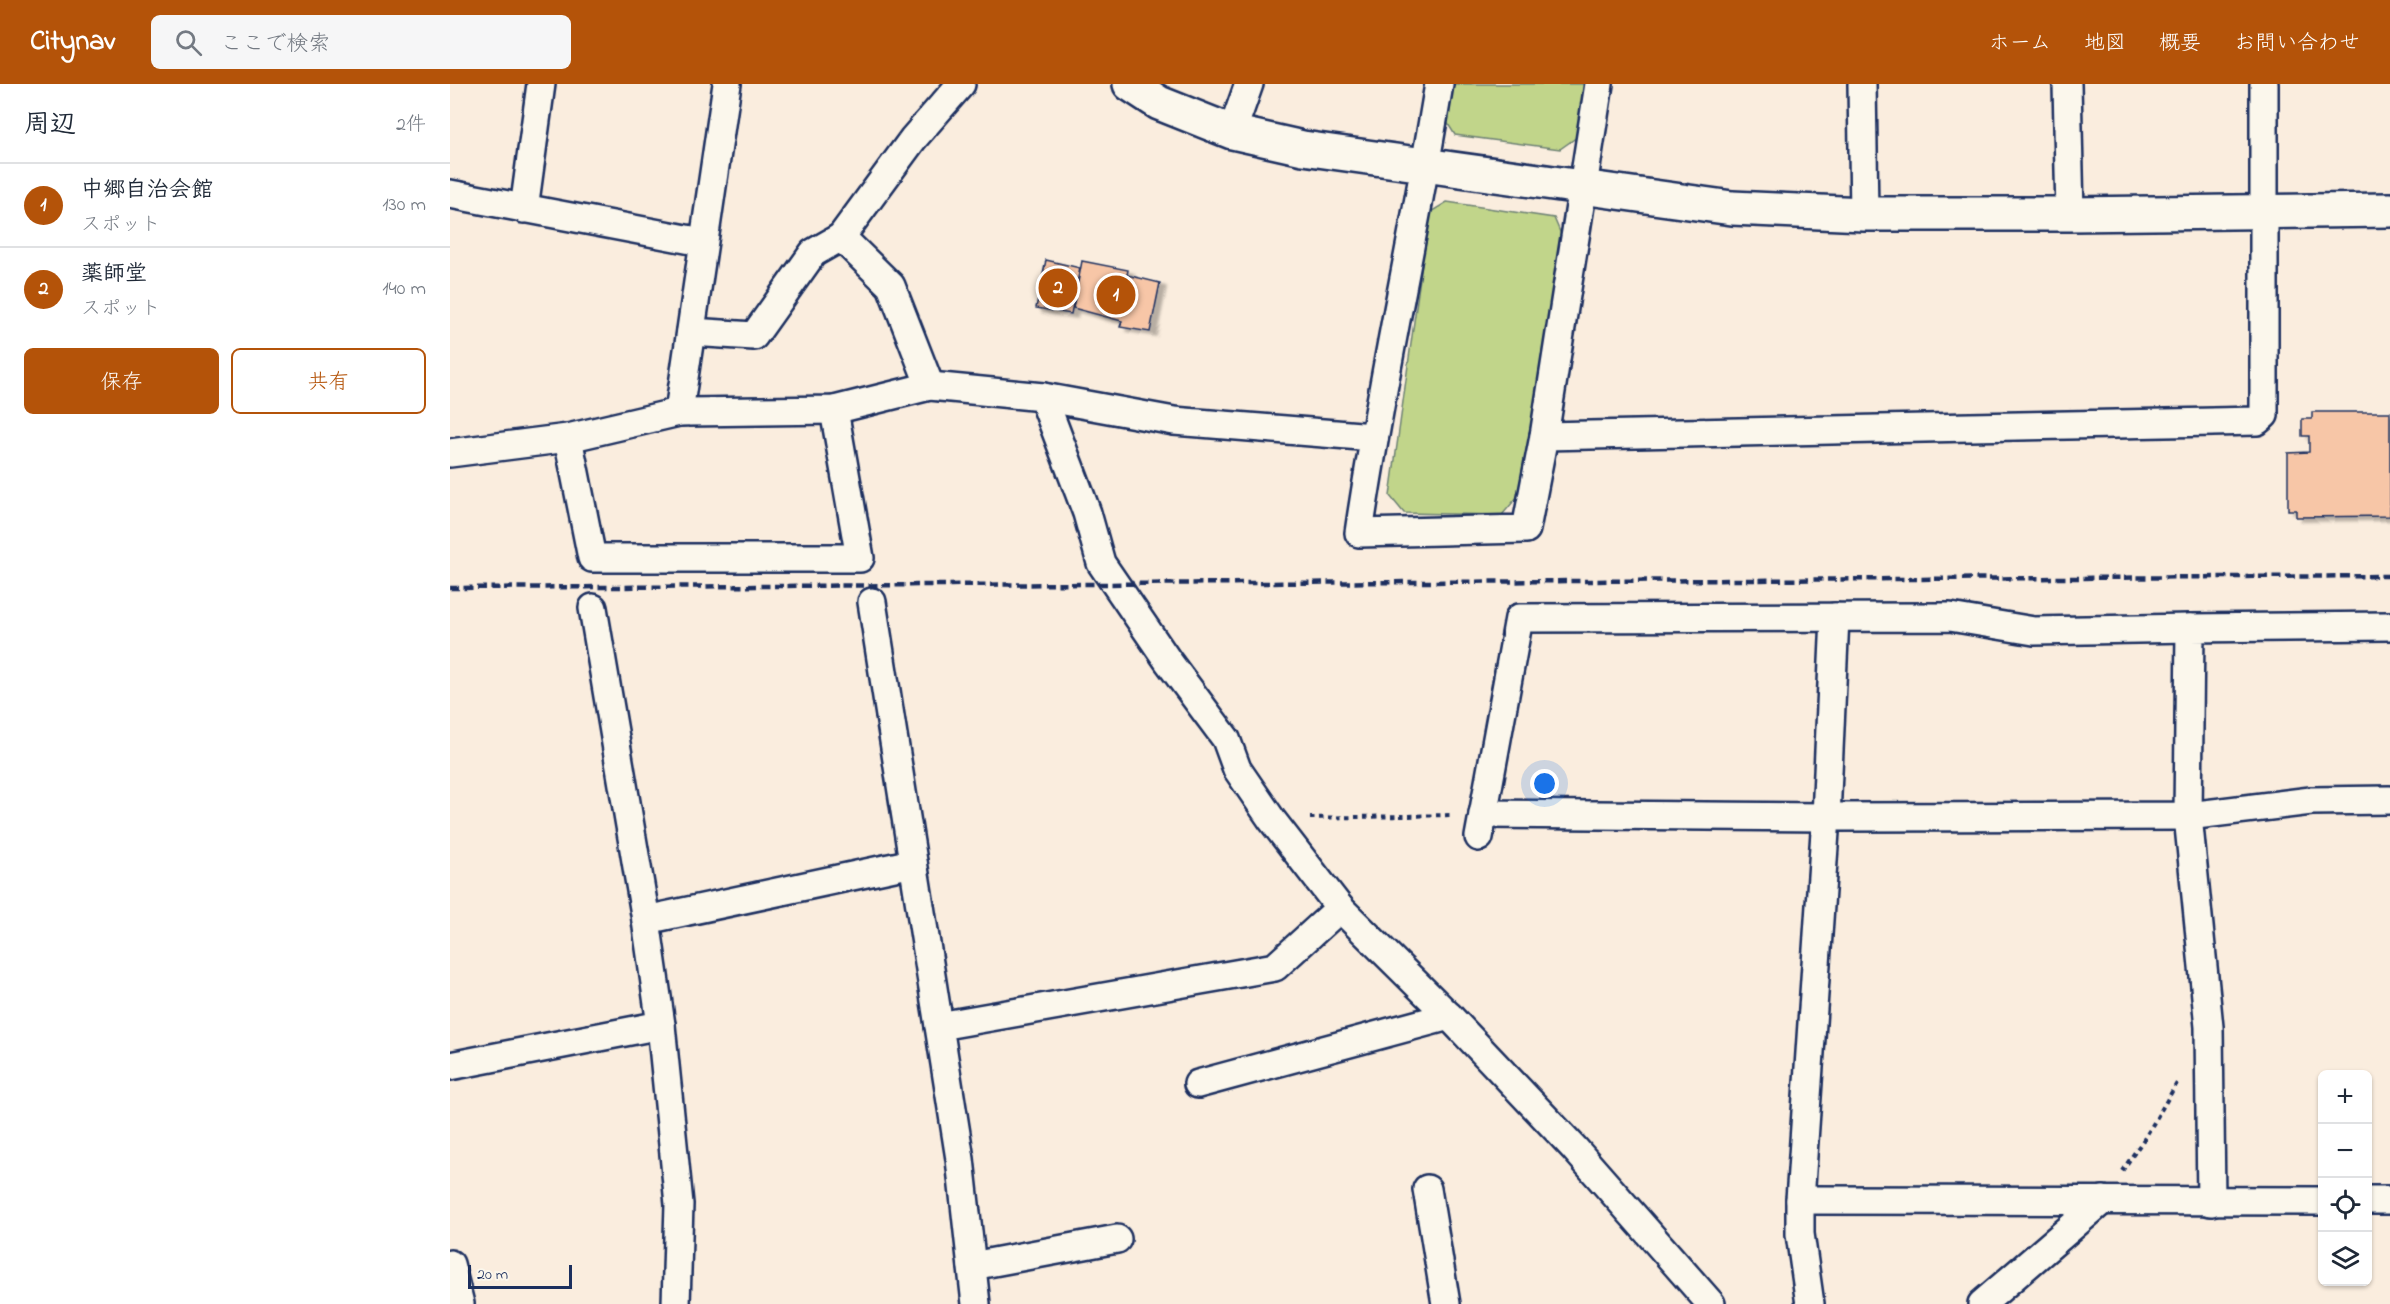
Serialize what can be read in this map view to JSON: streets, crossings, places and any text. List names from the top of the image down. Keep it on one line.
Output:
{"scale_bar":"20 m","page":{"header":"Citynav","search":"ここで検索","nav":["ホーム","地図","概要","お問い合わせ"],"heading":["周辺","2件"],"list":[{"mark":"1","name":"中郷自治会館","note":"スポット","value":"130 m"},{"mark":"2","name":"薬師堂","note":"スポット","value":"140 m"}],"pins":["2","1"],"buttons":["保存","共有"],"map_buttons":["+","−"],"scale":"20 m"}}
